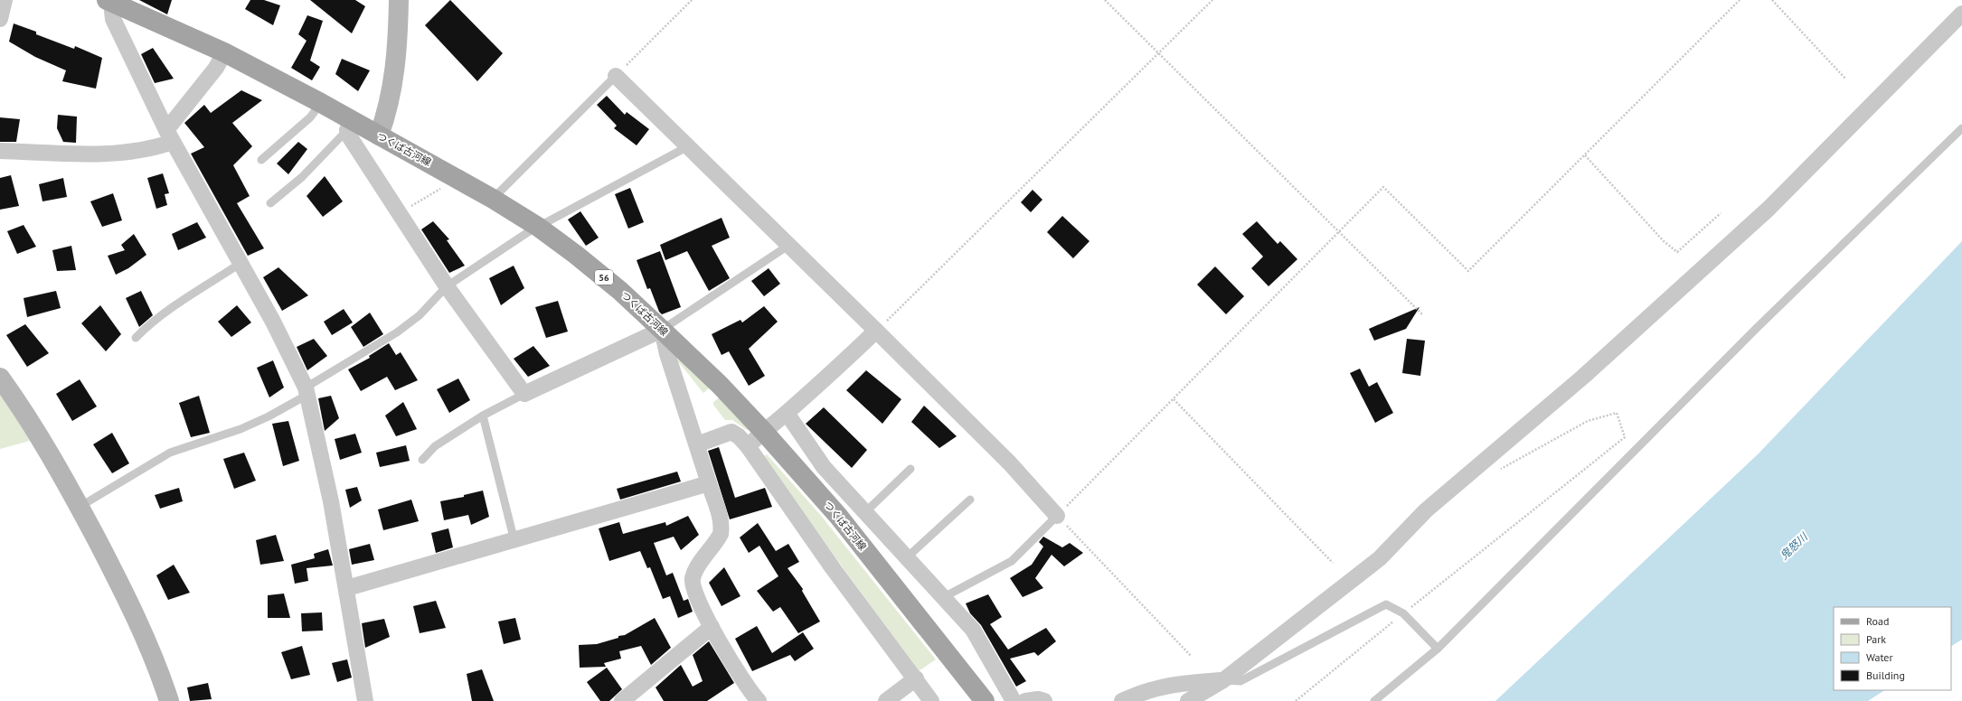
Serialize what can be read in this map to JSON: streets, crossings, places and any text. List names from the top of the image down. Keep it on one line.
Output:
{"streets":{"main road":["つくば古河線","56"]},"water":["鬼怒川"],"legend":["Road","Park","Water","Building"]}
